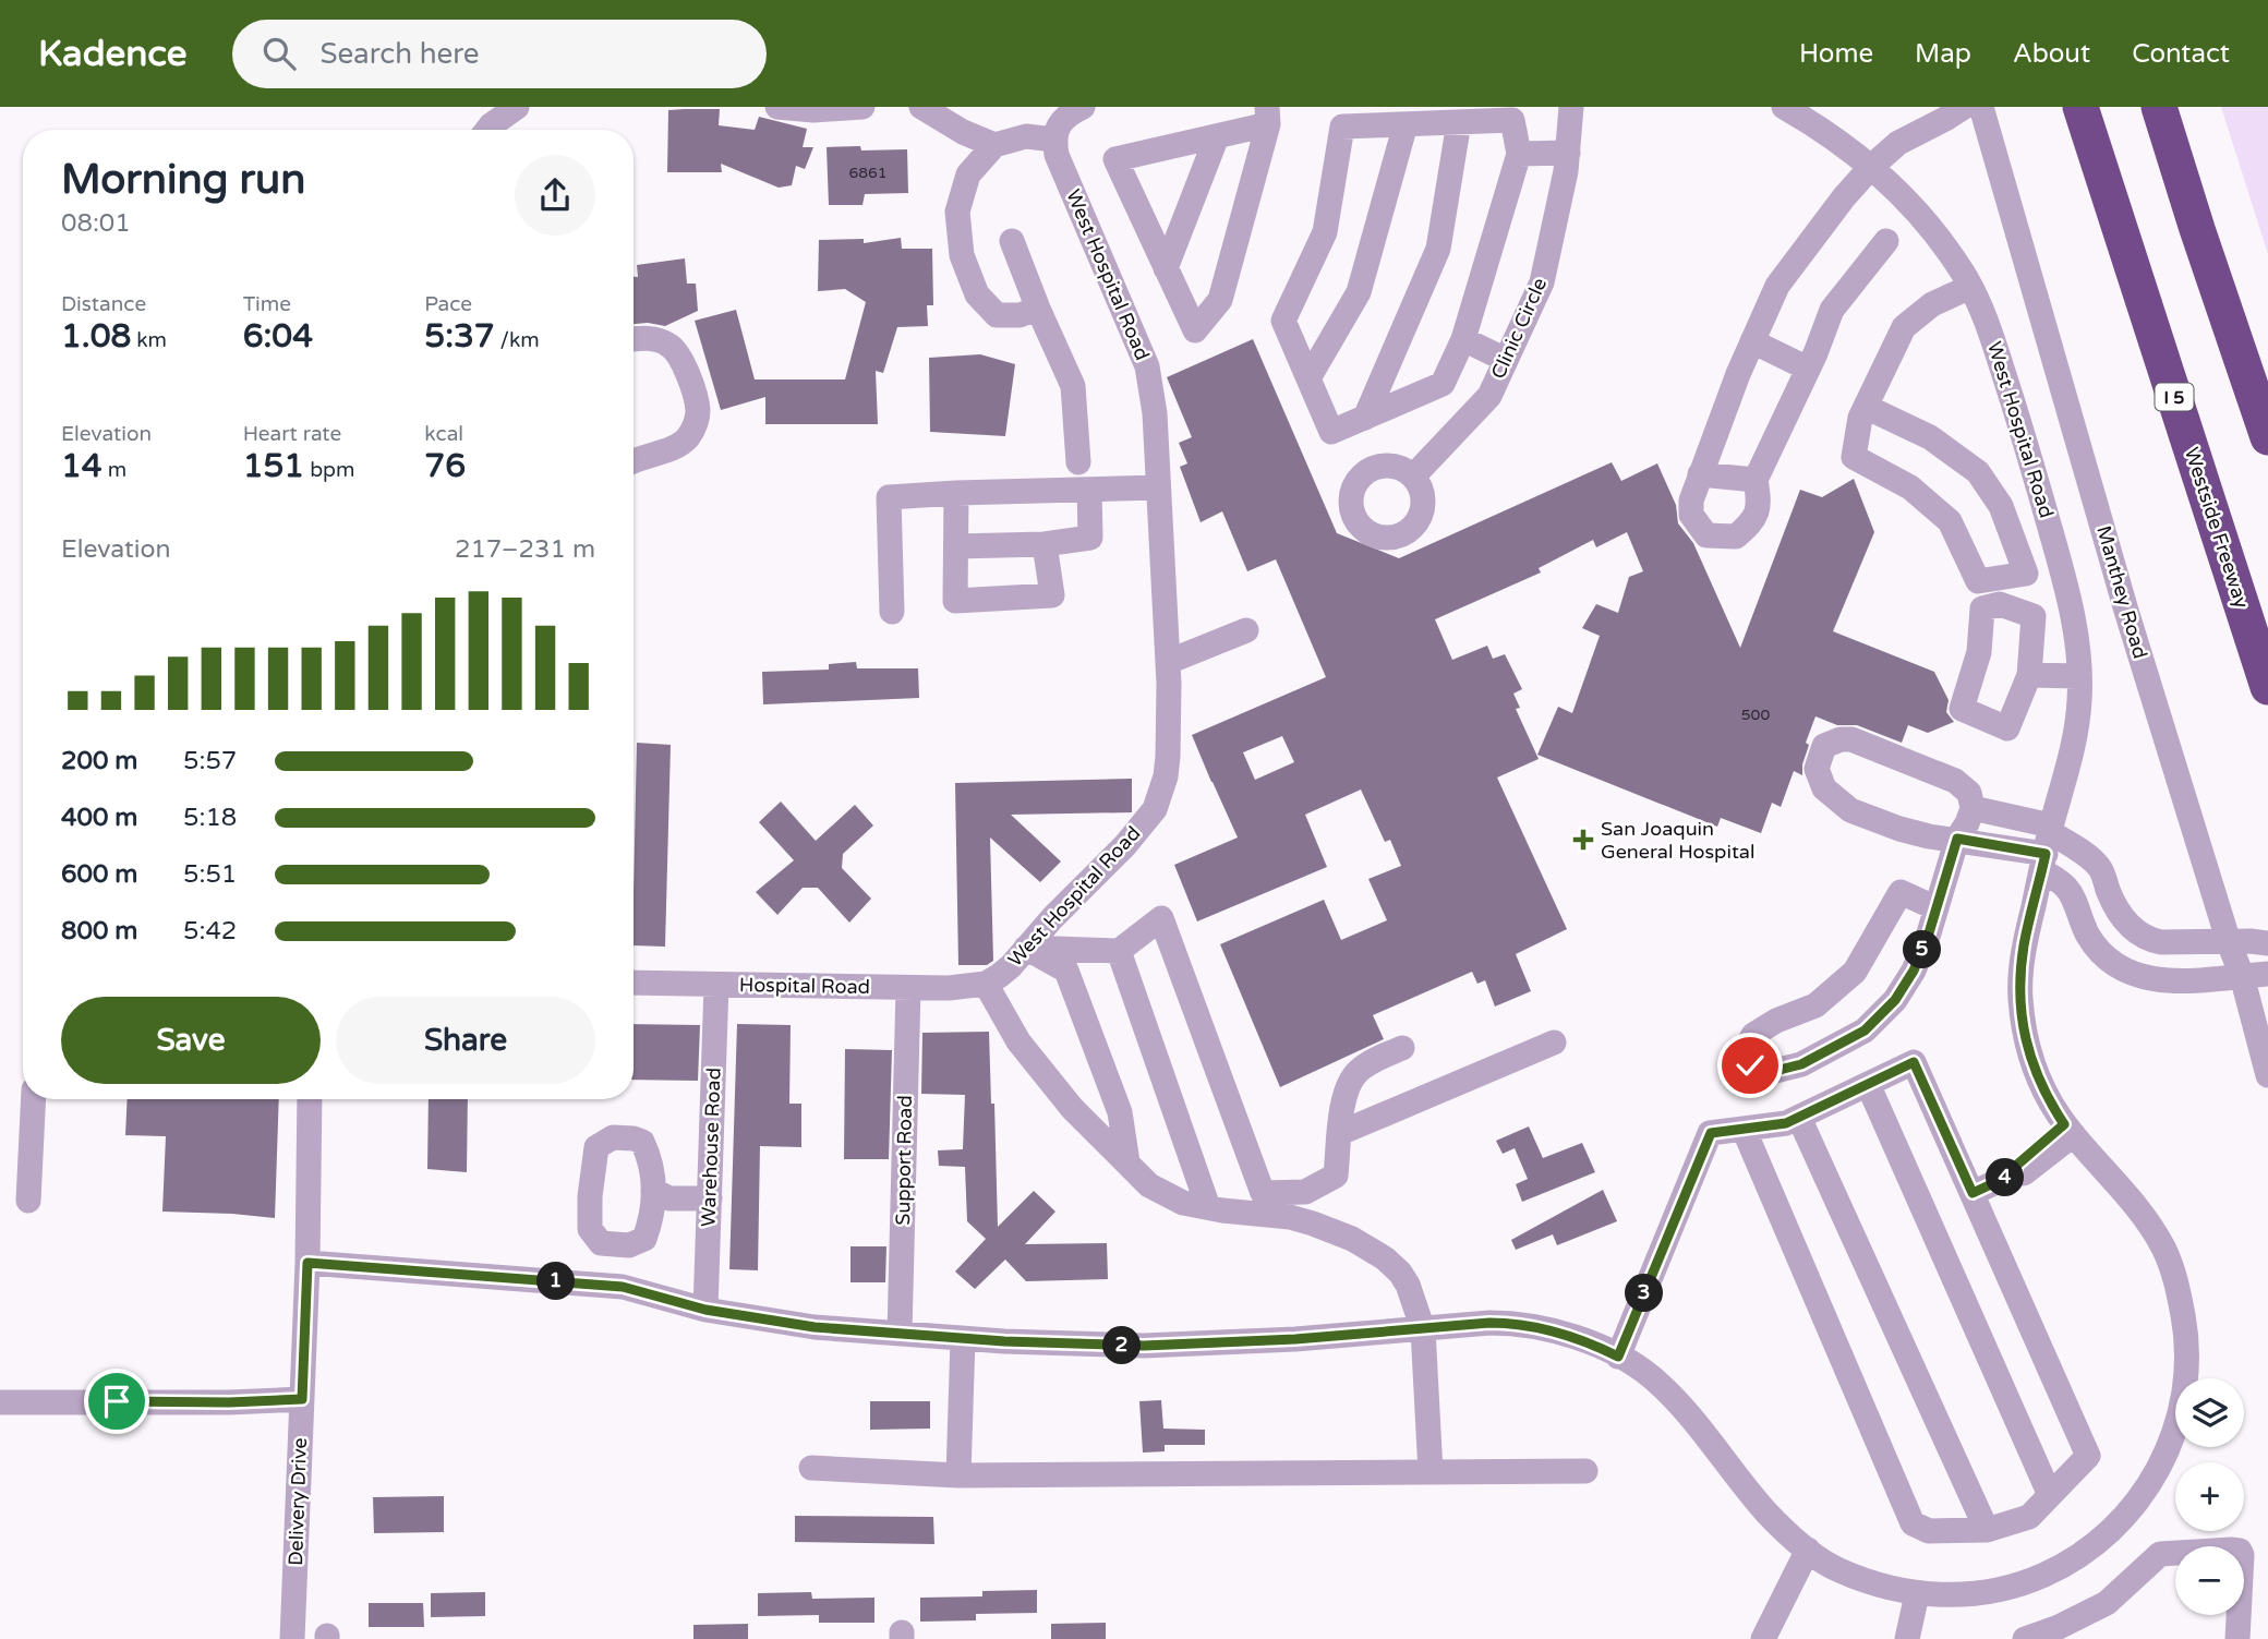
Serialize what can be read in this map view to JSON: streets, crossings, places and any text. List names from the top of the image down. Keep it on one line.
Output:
{"streets":{"highway":["I 5","Westside Freeway"],"street":["West Hospital Road","Clinic Circle","Manthey Road","Hospital Road","Warehouse Road","Support Road","Delivery Drive"]},"crossings":[["West Hospital Road","Hospital Road"],["West Hospital Road","Warehouse Road"],["West Hospital Road","Support Road"],["West Hospital Road","Delivery Drive"],["Hospital Road","Warehouse Road"],["Hospital Road","Support Road"]],"places":{"health":["San Joaquin General Hospital"]},"house_numbers":["6861","500"],"page":{"header":"Kadence","search":"Search here","nav":["Home","Map","About","Contact"],"heading":["Morning run","08:01"],"stats":[["Distance","1.08 km"],["Time","6:04"],["Pace","5:37 /km"],["Elevation","14 m"],["Heart rate","151 bpm"],["kcal","76"]],"chart":["Elevation","217–231 m"],"list":[{"name":"200 m","note":"5:57"},{"name":"400 m","note":"5:18"},{"name":"600 m","note":"5:51"},{"name":"800 m","note":"5:42"}],"pins":["5","4","1","3","2"],"buttons":["Save","Share"],"map_buttons":["+","−"]}}
